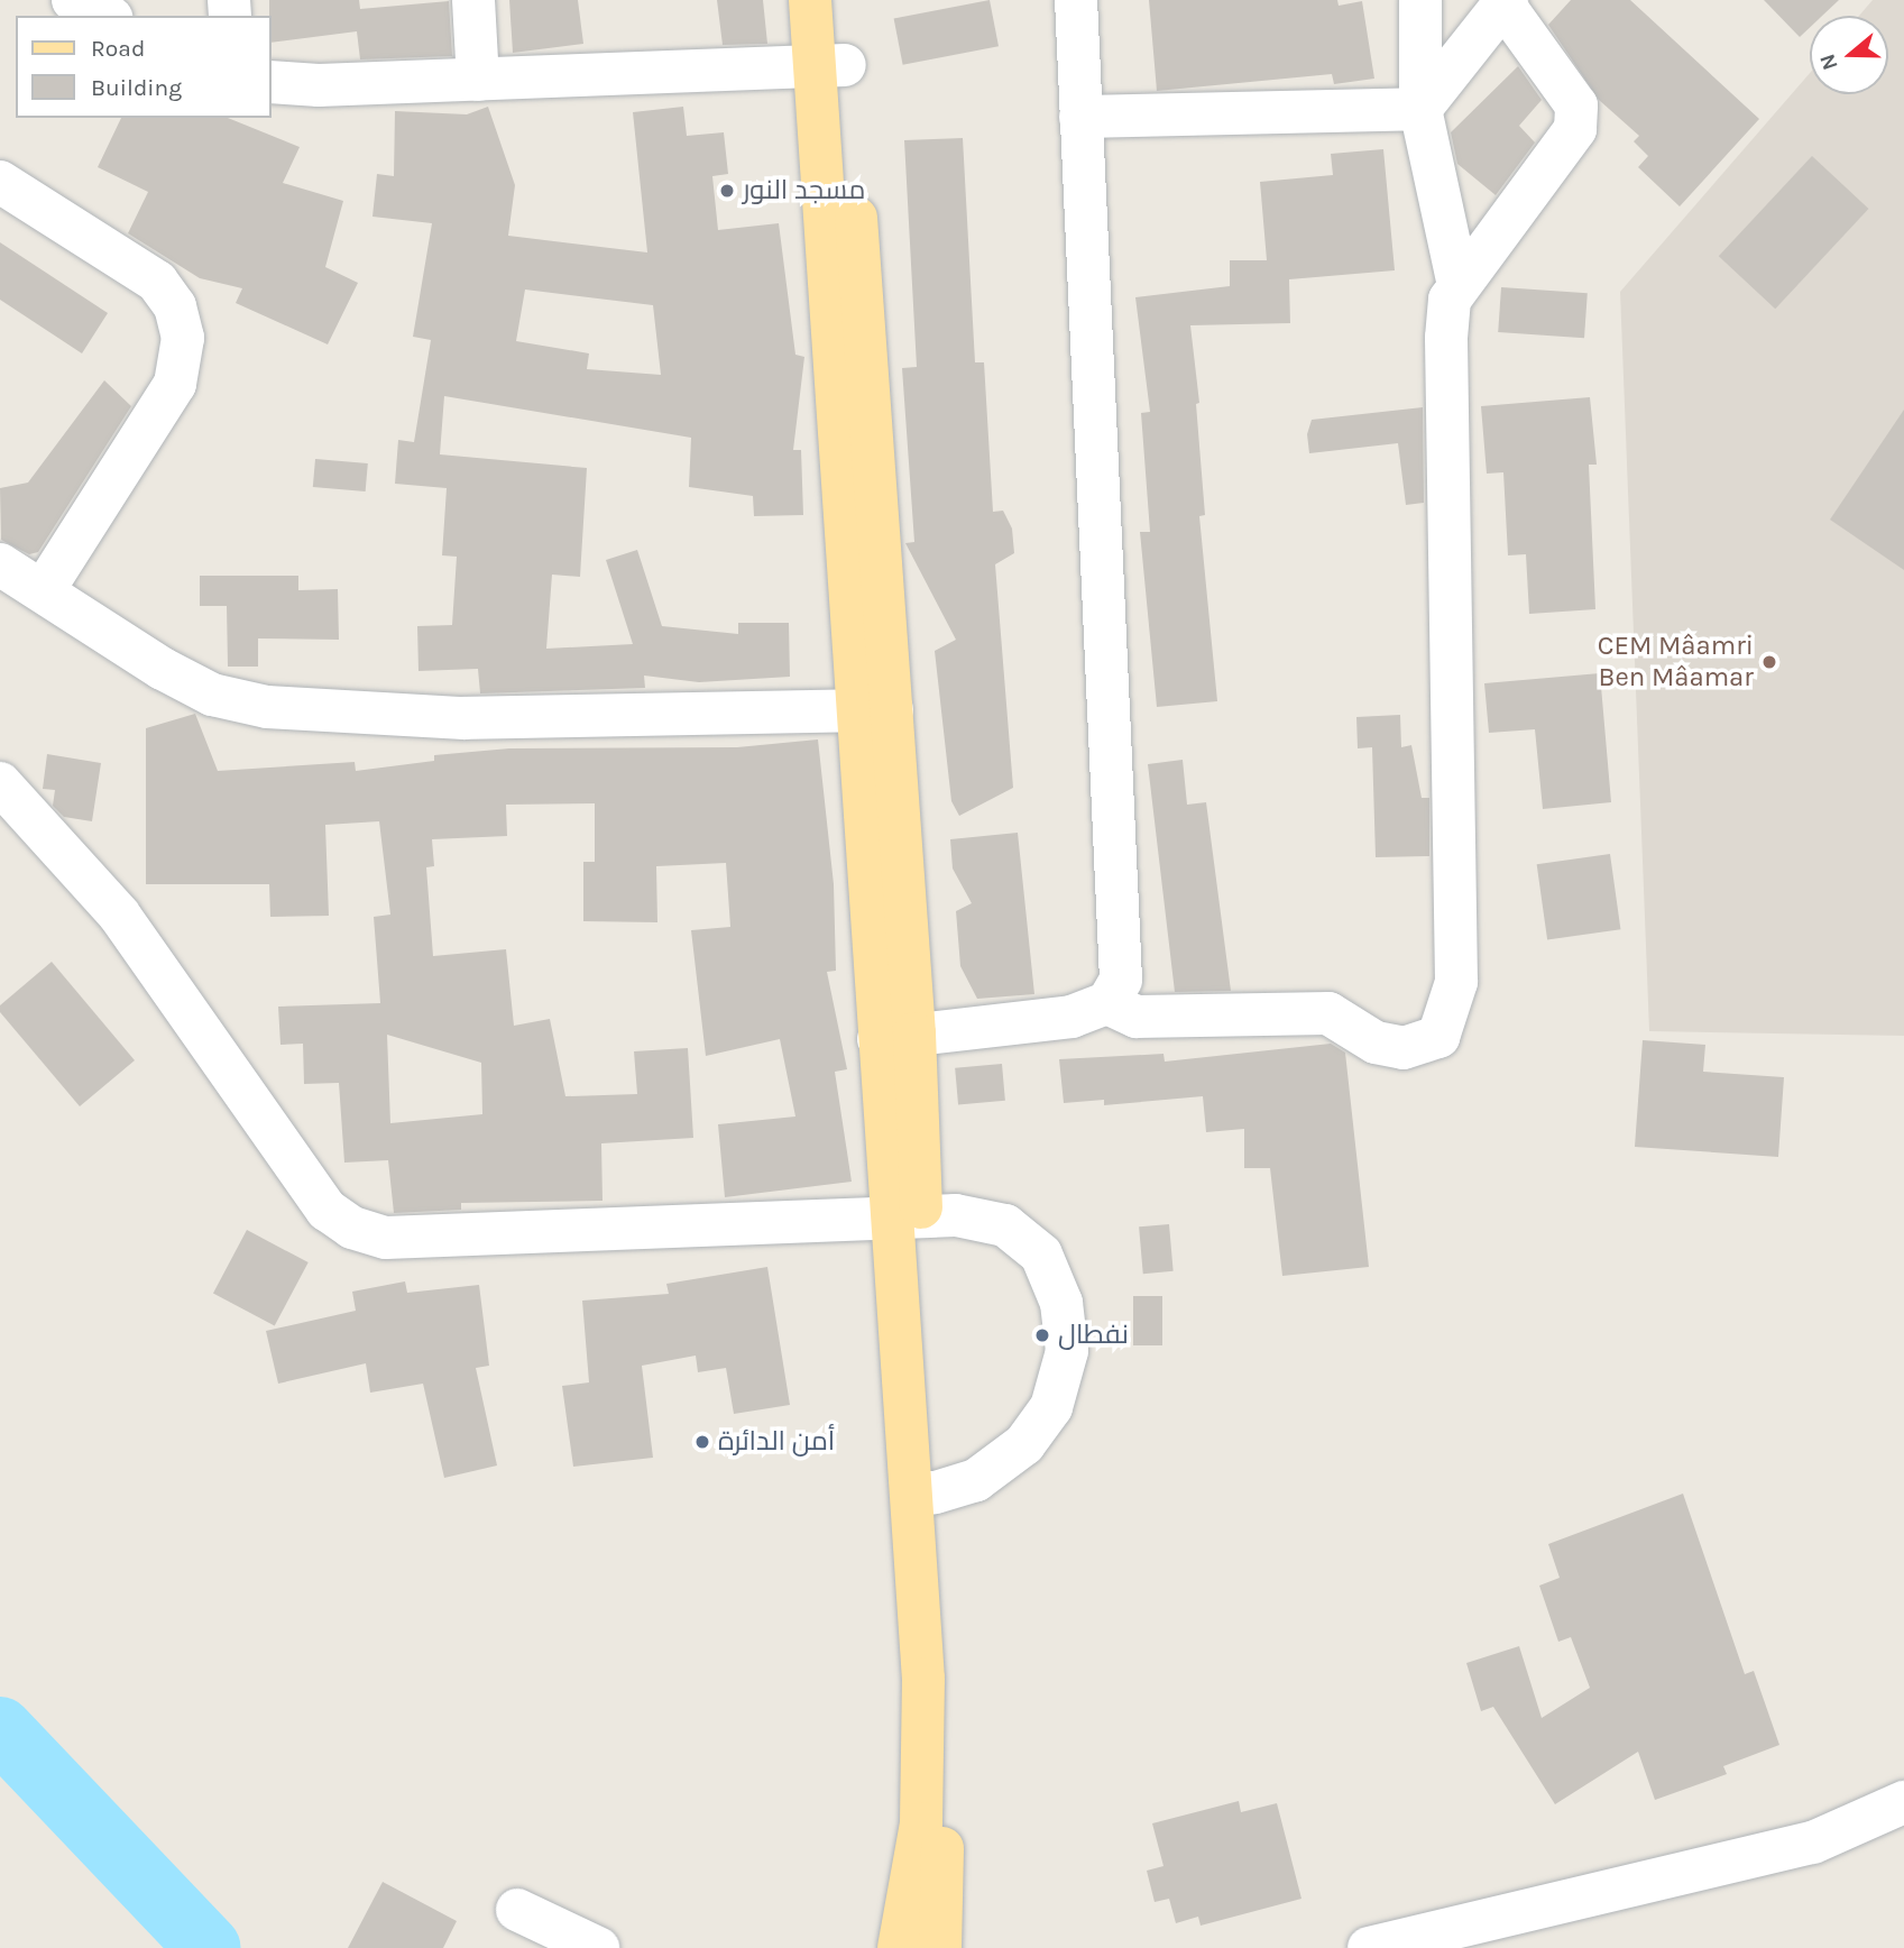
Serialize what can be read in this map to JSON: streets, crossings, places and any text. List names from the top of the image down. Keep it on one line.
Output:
{"places":["مسجد النور","CEM Mâamri Ben Mâamar","نفطال","أمن الدائرة"],"legend":["Road","Building"],"north":"left"}
